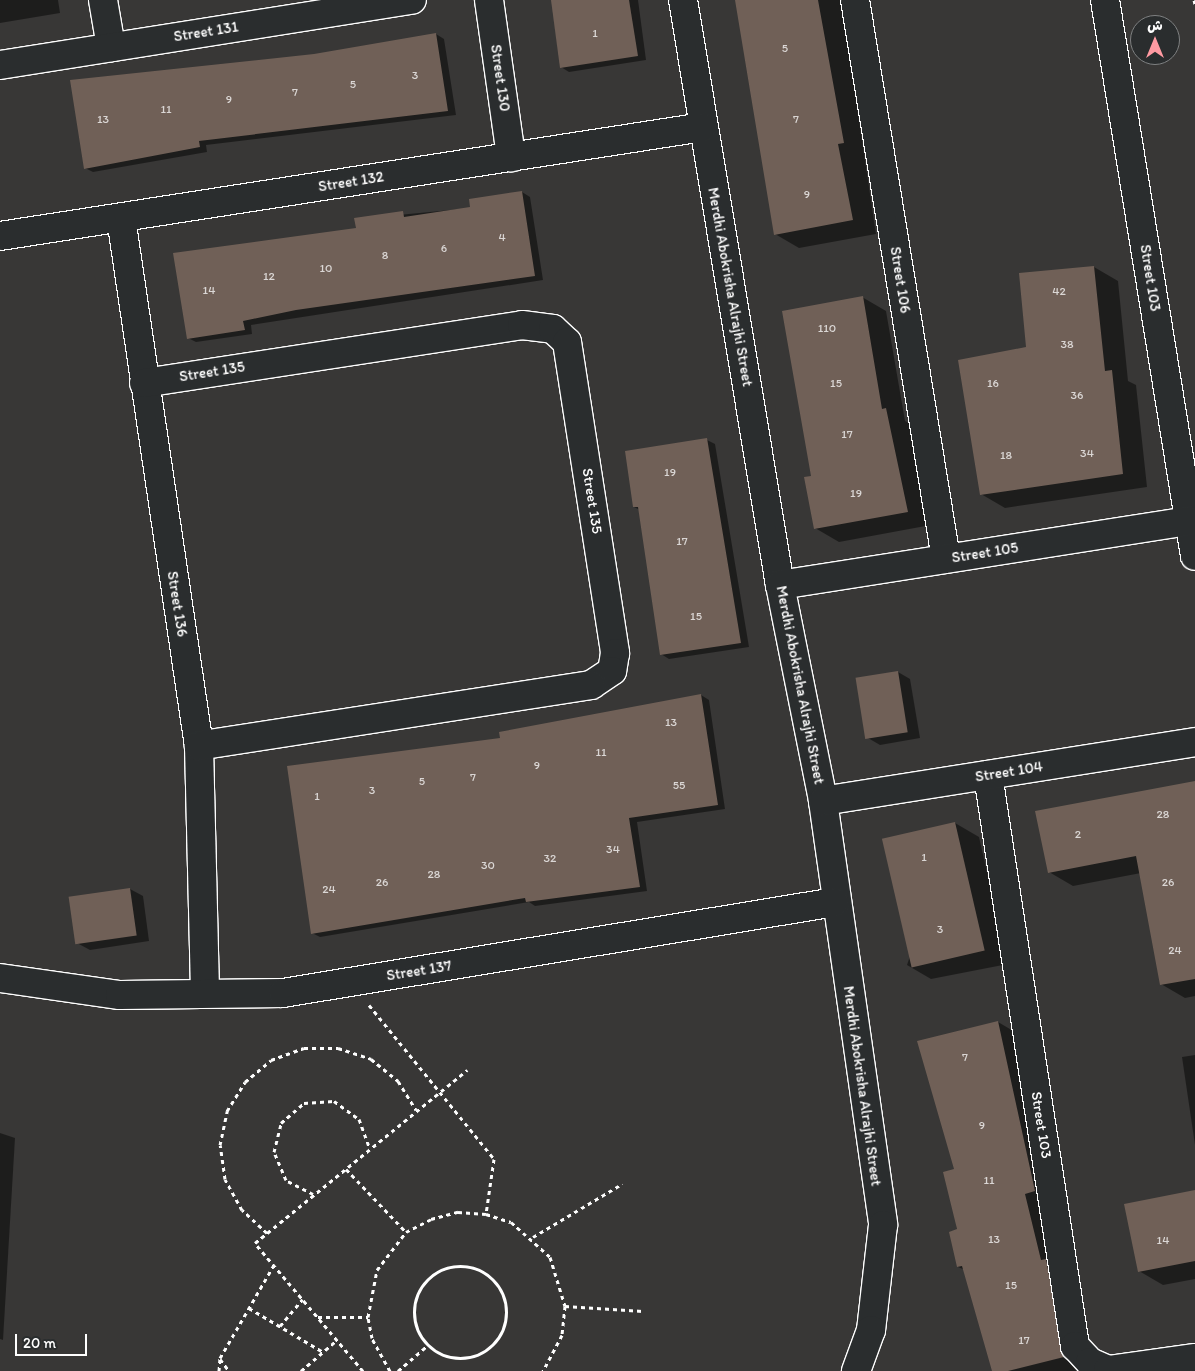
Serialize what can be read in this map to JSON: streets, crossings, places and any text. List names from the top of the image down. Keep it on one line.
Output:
{"streets":{"street":["Street 131","Street 130","Street 132","Street 103","Street 106","Merdhi Abokrisha Alrajhi Street","Street 135","Street 105","Street 136","Street 104","Street 137"]},"crossings":[["Street 130","Street 132"],["Street 132","Merdhi Abokrisha Alrajhi Street"],["Street 132","Street 136"],["Street 103","Street 105"],["Street 103","Street 104"],["Street 106","Street 105"],["Merdhi Abokrisha Alrajhi Street","Street 105"],["Merdhi Abokrisha Alrajhi Street","Street 104"],["Merdhi Abokrisha Alrajhi Street","Street 137"],["Street 135","Street 136"],["Street 136","Street 137"]],"house_numbers":["1","5","3","5","7","9","11","13","7","9","4","6","8","10","12","14","42","110","38","15","16","36","17","34","18","19","19","17","15","13","11","9","7","5","55","3","1","28","2","34","1","32","30","28","26","26","24","3","24","7","9","11","13","14","15","17"],"scale_bar":"20 m","north":"top"}
